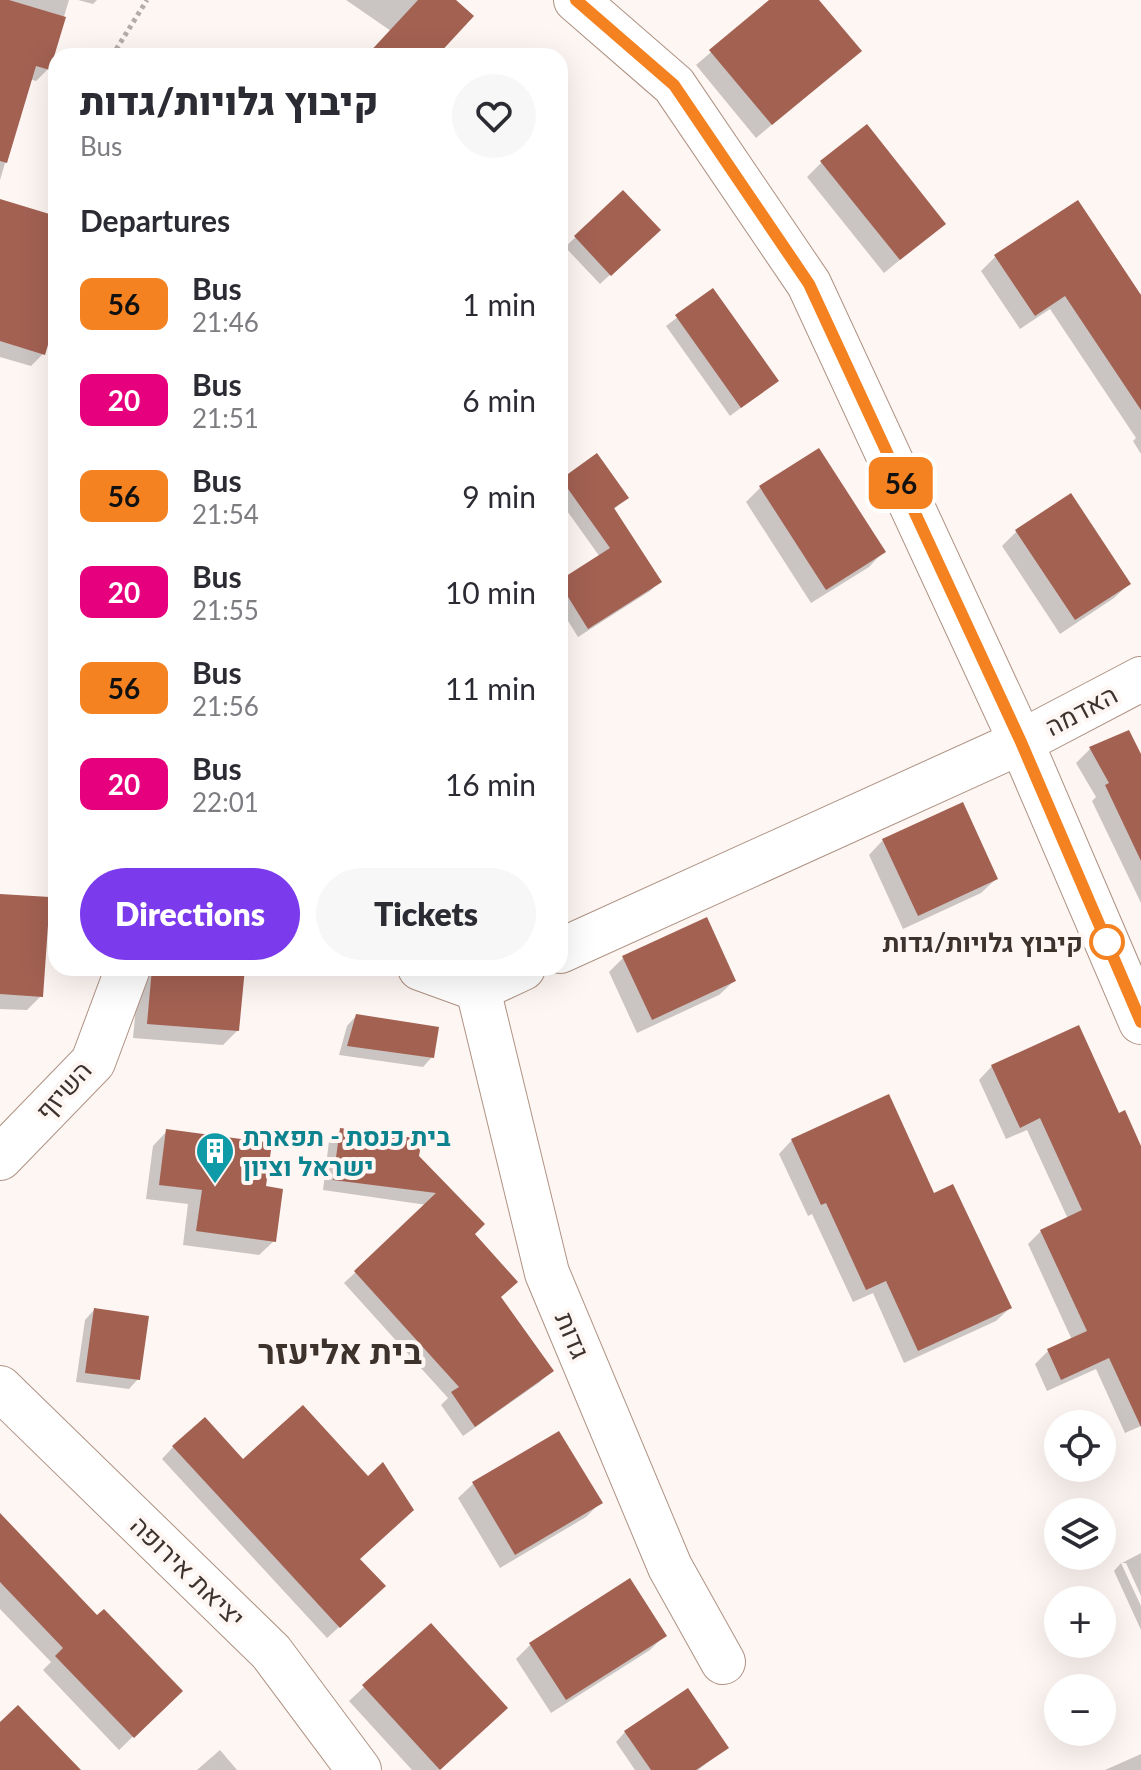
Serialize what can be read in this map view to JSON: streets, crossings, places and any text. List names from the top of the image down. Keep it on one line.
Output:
{"streets":{"street":["האדמה","השיזף","גדות","יציאת אירופה"]},"districts":["בית אליעזר"],"places":{"other":["קיבוץ גלויות/גדות"],"building":["בית כנסת - תפארת ישראל וציון"]},"lines":["bus line 56"],"page":{"on_map":"56","heading":[["קיבוץ גלויות/גדות","Bus"],"Departures"],"list":[{"mark":"56","name":"Bus","note":"21:46","value":"1 min"},{"mark":"20","name":"Bus","note":"21:51","value":"6 min"},{"mark":"56","name":"Bus","note":"21:54","value":"9 min"},{"mark":"20","name":"Bus","note":"21:55","value":"10 min"},{"mark":"56","name":"Bus","note":"21:56","value":"11 min"},{"mark":"20","name":"Bus","note":"22:01","value":"16 min"}],"buttons":["Directions","Tickets"],"map_buttons":["+","−"]}}
